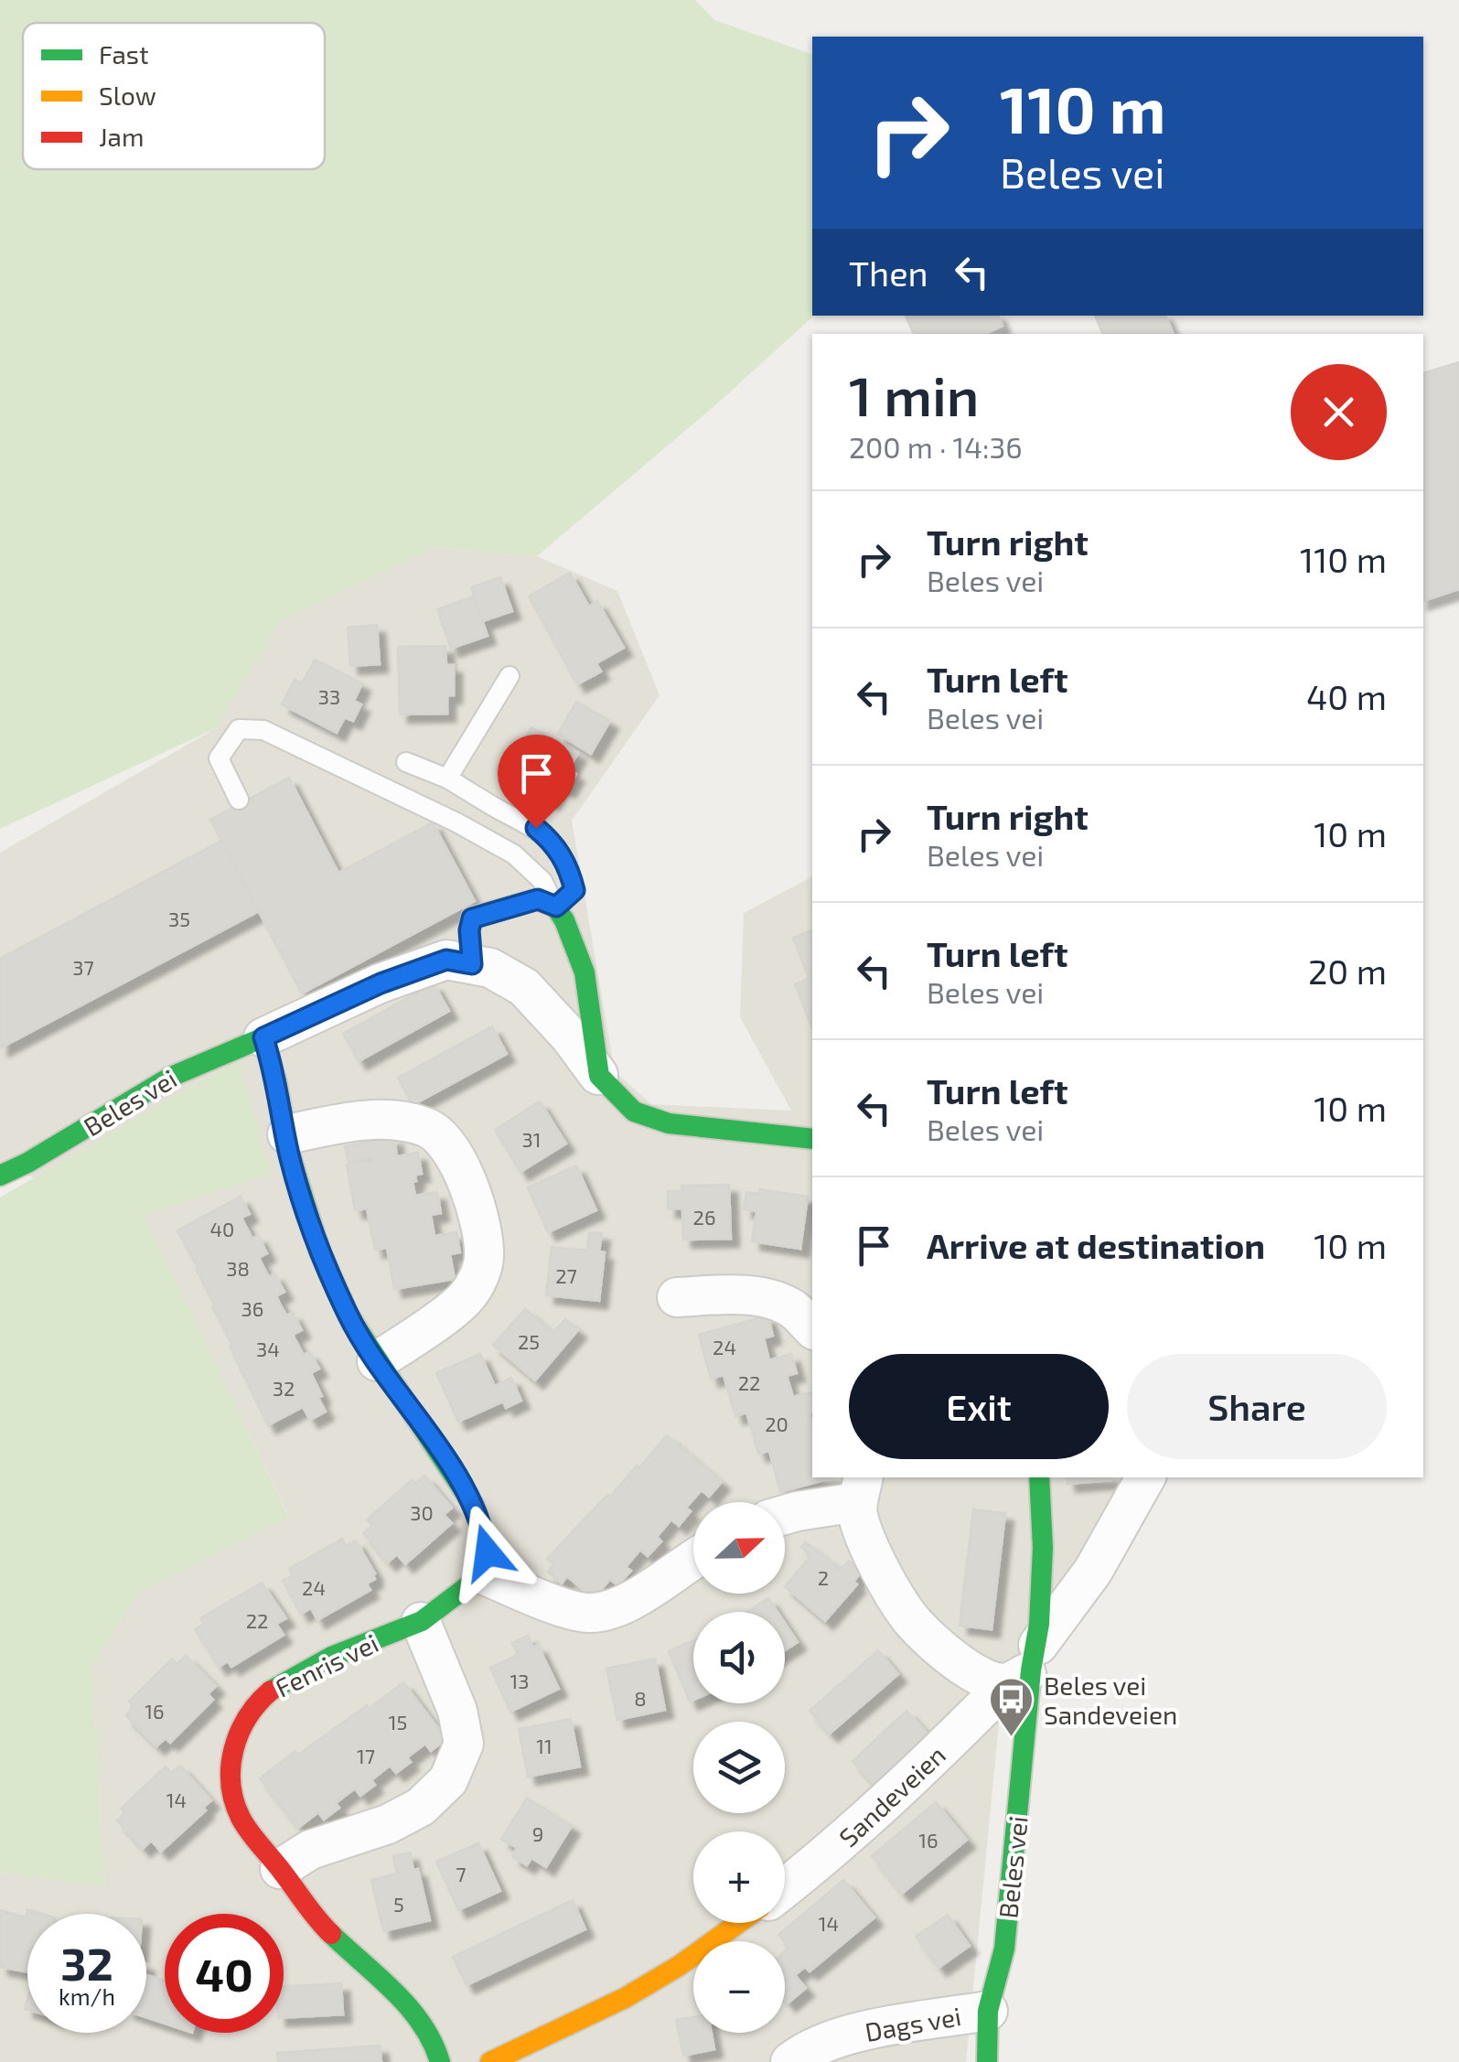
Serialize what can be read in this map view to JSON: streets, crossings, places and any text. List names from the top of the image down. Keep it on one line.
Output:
{"streets":{"street":["Beles vei","Fenris vei","Sandeveien","Dags vei"]},"crossings":[["Beles vei","Sandeveien"],["Beles vei","Dags vei"]],"places":{"bus stop":["Beles vei Sandeveien"]},"house_numbers":["33","35","37","31","26","40","38","27","36","25","24","34","22","32","20","30","2","24","22","13","8","16","15","11","17","14","9","16","7","5","14"],"legend":["Fast","Slow","Jam"],"north":"right","page":{"turn":["110 m","Beles vei"],"then":"Then","heading":["1 min","200 m · 14:36"],"list":[{"name":"Turn right","note":"Beles vei","value":"110 m"},{"name":"Turn left","note":"Beles vei","value":"40 m"},{"name":"Turn right","note":"Beles vei","value":"10 m"},{"name":"Turn left","note":"Beles vei","value":"20 m"},{"name":"Turn left","note":"Beles vei","value":"10 m"},{"name":"Arrive at destination","value":"10 m"}],"buttons":["Exit","Share"],"map_buttons":["+","−"],"speed":"32 km/h","limit":"40"}}
